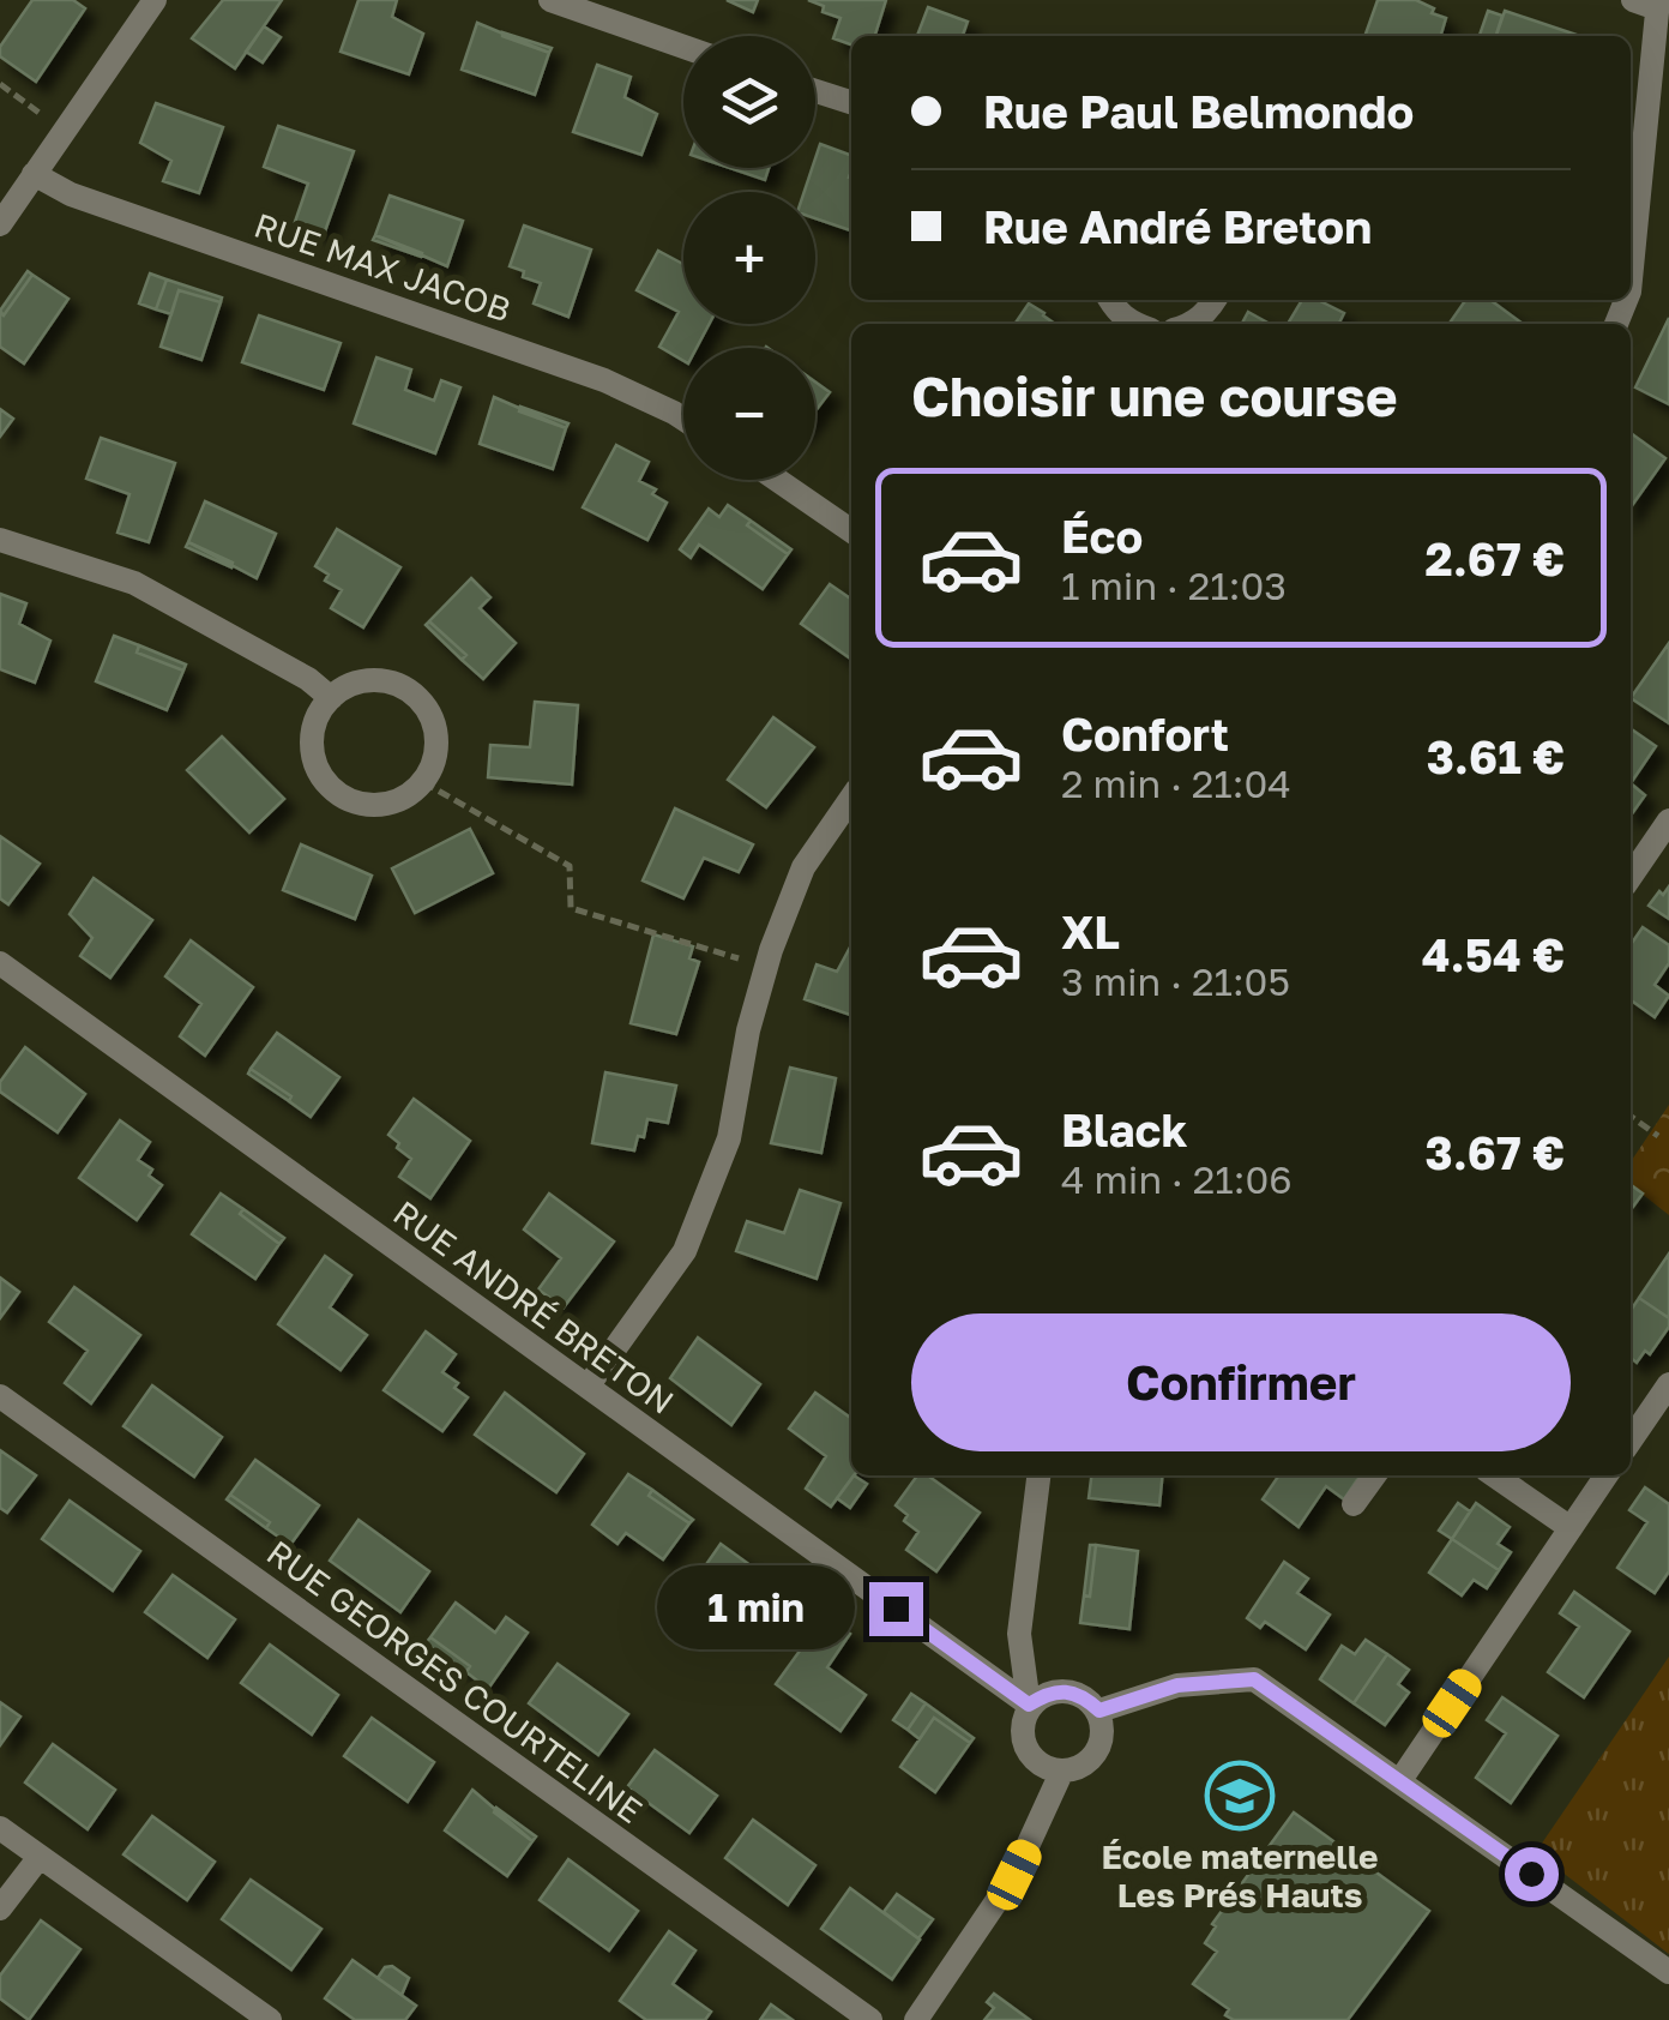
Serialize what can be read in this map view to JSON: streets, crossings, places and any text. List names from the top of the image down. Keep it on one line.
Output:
{"streets":{"street":["RUE MAX JACOB","RUE ANDRÉ BRETON","RUE GEORGES COURTELINE"]},"places":{"school or university":["École maternelle Les Prés Hauts"]},"page":{"map_buttons":["+","−"],"banner":["Rue Paul Belmondo","Rue André Breton"],"heading":"Choisir une course","list":[{"name":"Éco","note":"1 min · 21:03","value":"2.67 €"},{"name":"Confort","note":"2 min · 21:04","value":"3.61 €"},{"name":"XL","note":"3 min · 21:05","value":"4.54 €"},{"name":"Black","note":"4 min · 21:06","value":"3.67 €"}],"buttons":"Confirmer","bubble":"1 min"}}
